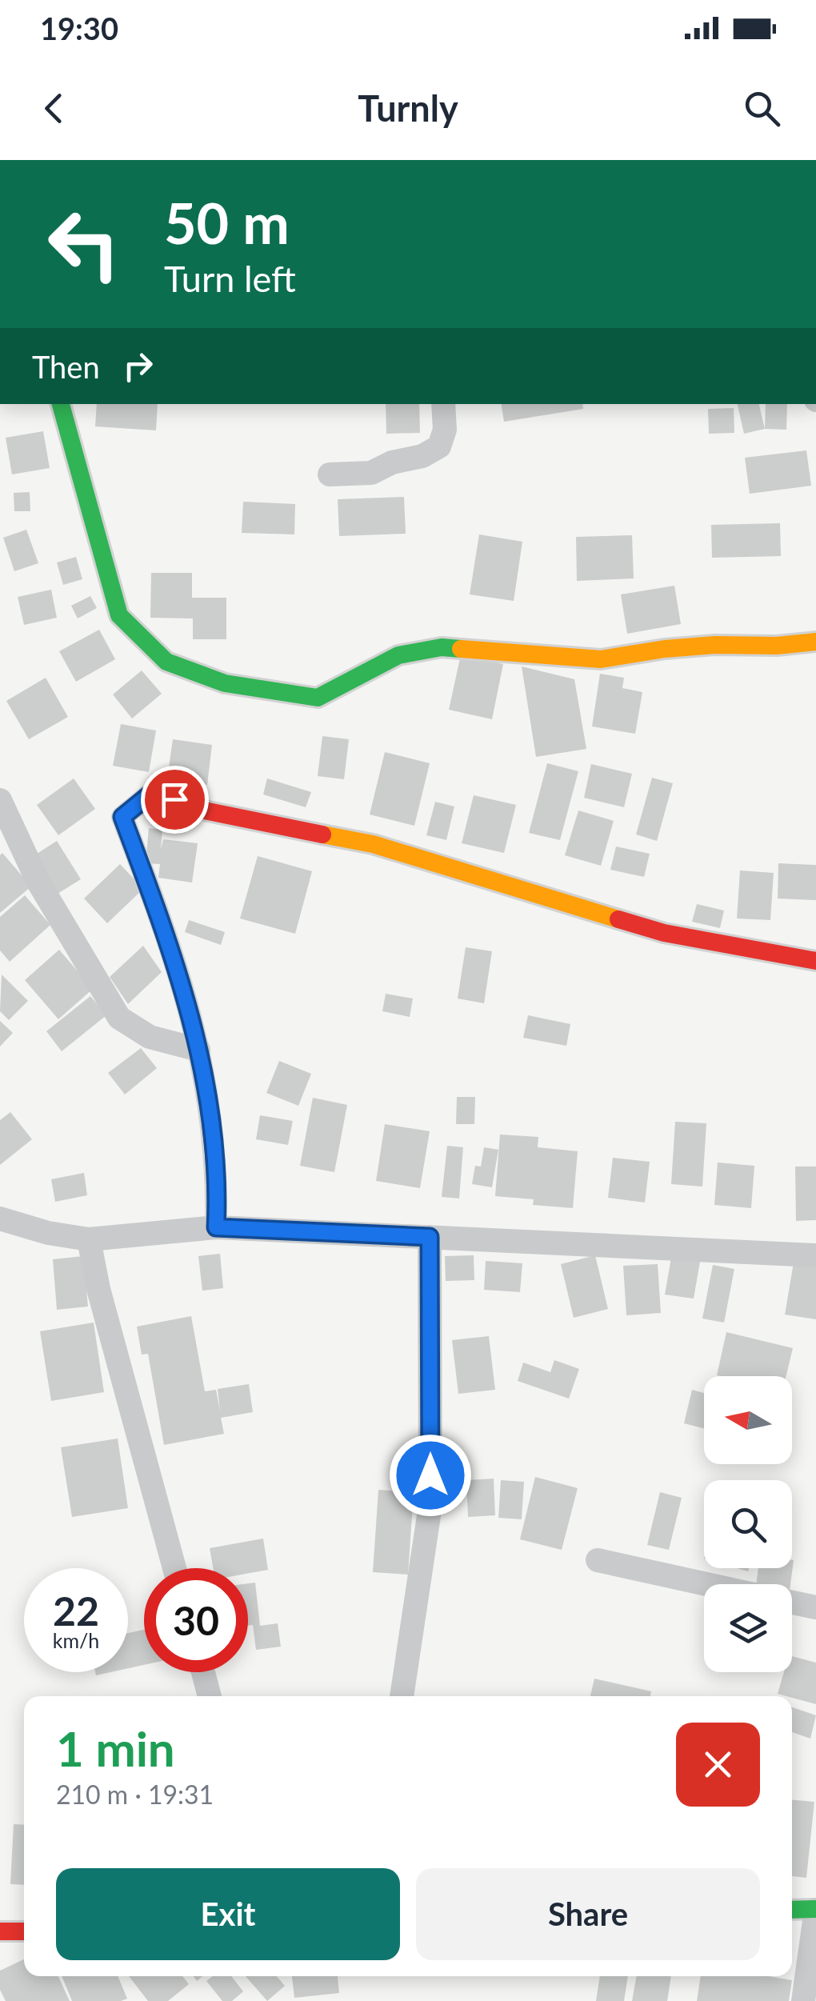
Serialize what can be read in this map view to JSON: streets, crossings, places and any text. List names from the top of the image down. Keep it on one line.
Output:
{"north":"left","page":{"status":"19:30","header":"Turnly","turn":["50 m","Turn left"],"then":"Then","speed":"22 km/h","limit":"30","heading":["1 min","210 m · 19:31"],"buttons":["Exit","Share"]}}
